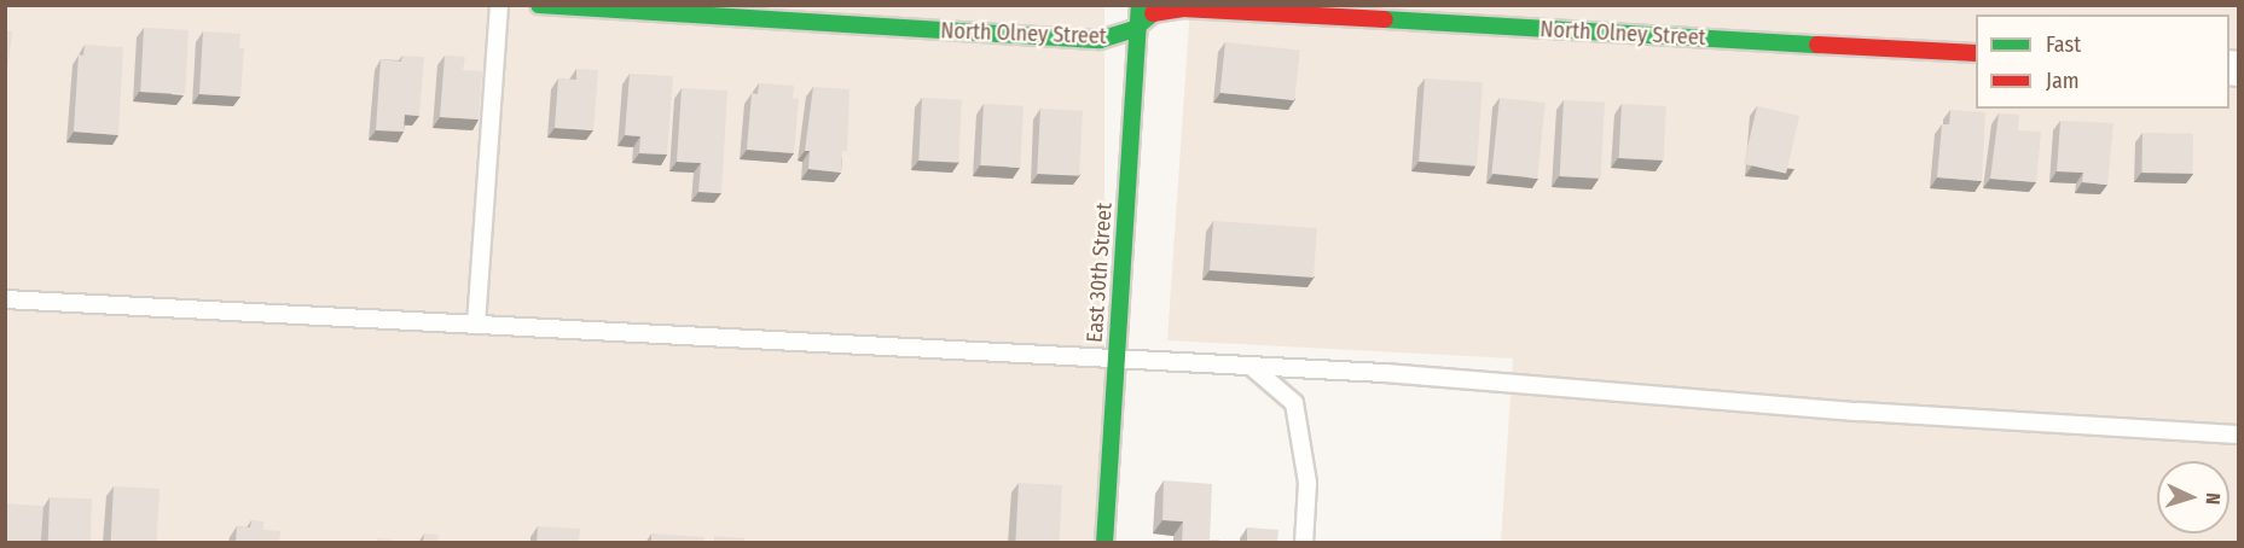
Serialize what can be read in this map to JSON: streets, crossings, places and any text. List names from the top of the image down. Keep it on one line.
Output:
{"streets":{"street":["North Olney Street","East 30th Street"]},"crossings":[["North Olney Street","East 30th Street"]],"legend":["Fast","Jam"],"north":"right"}
